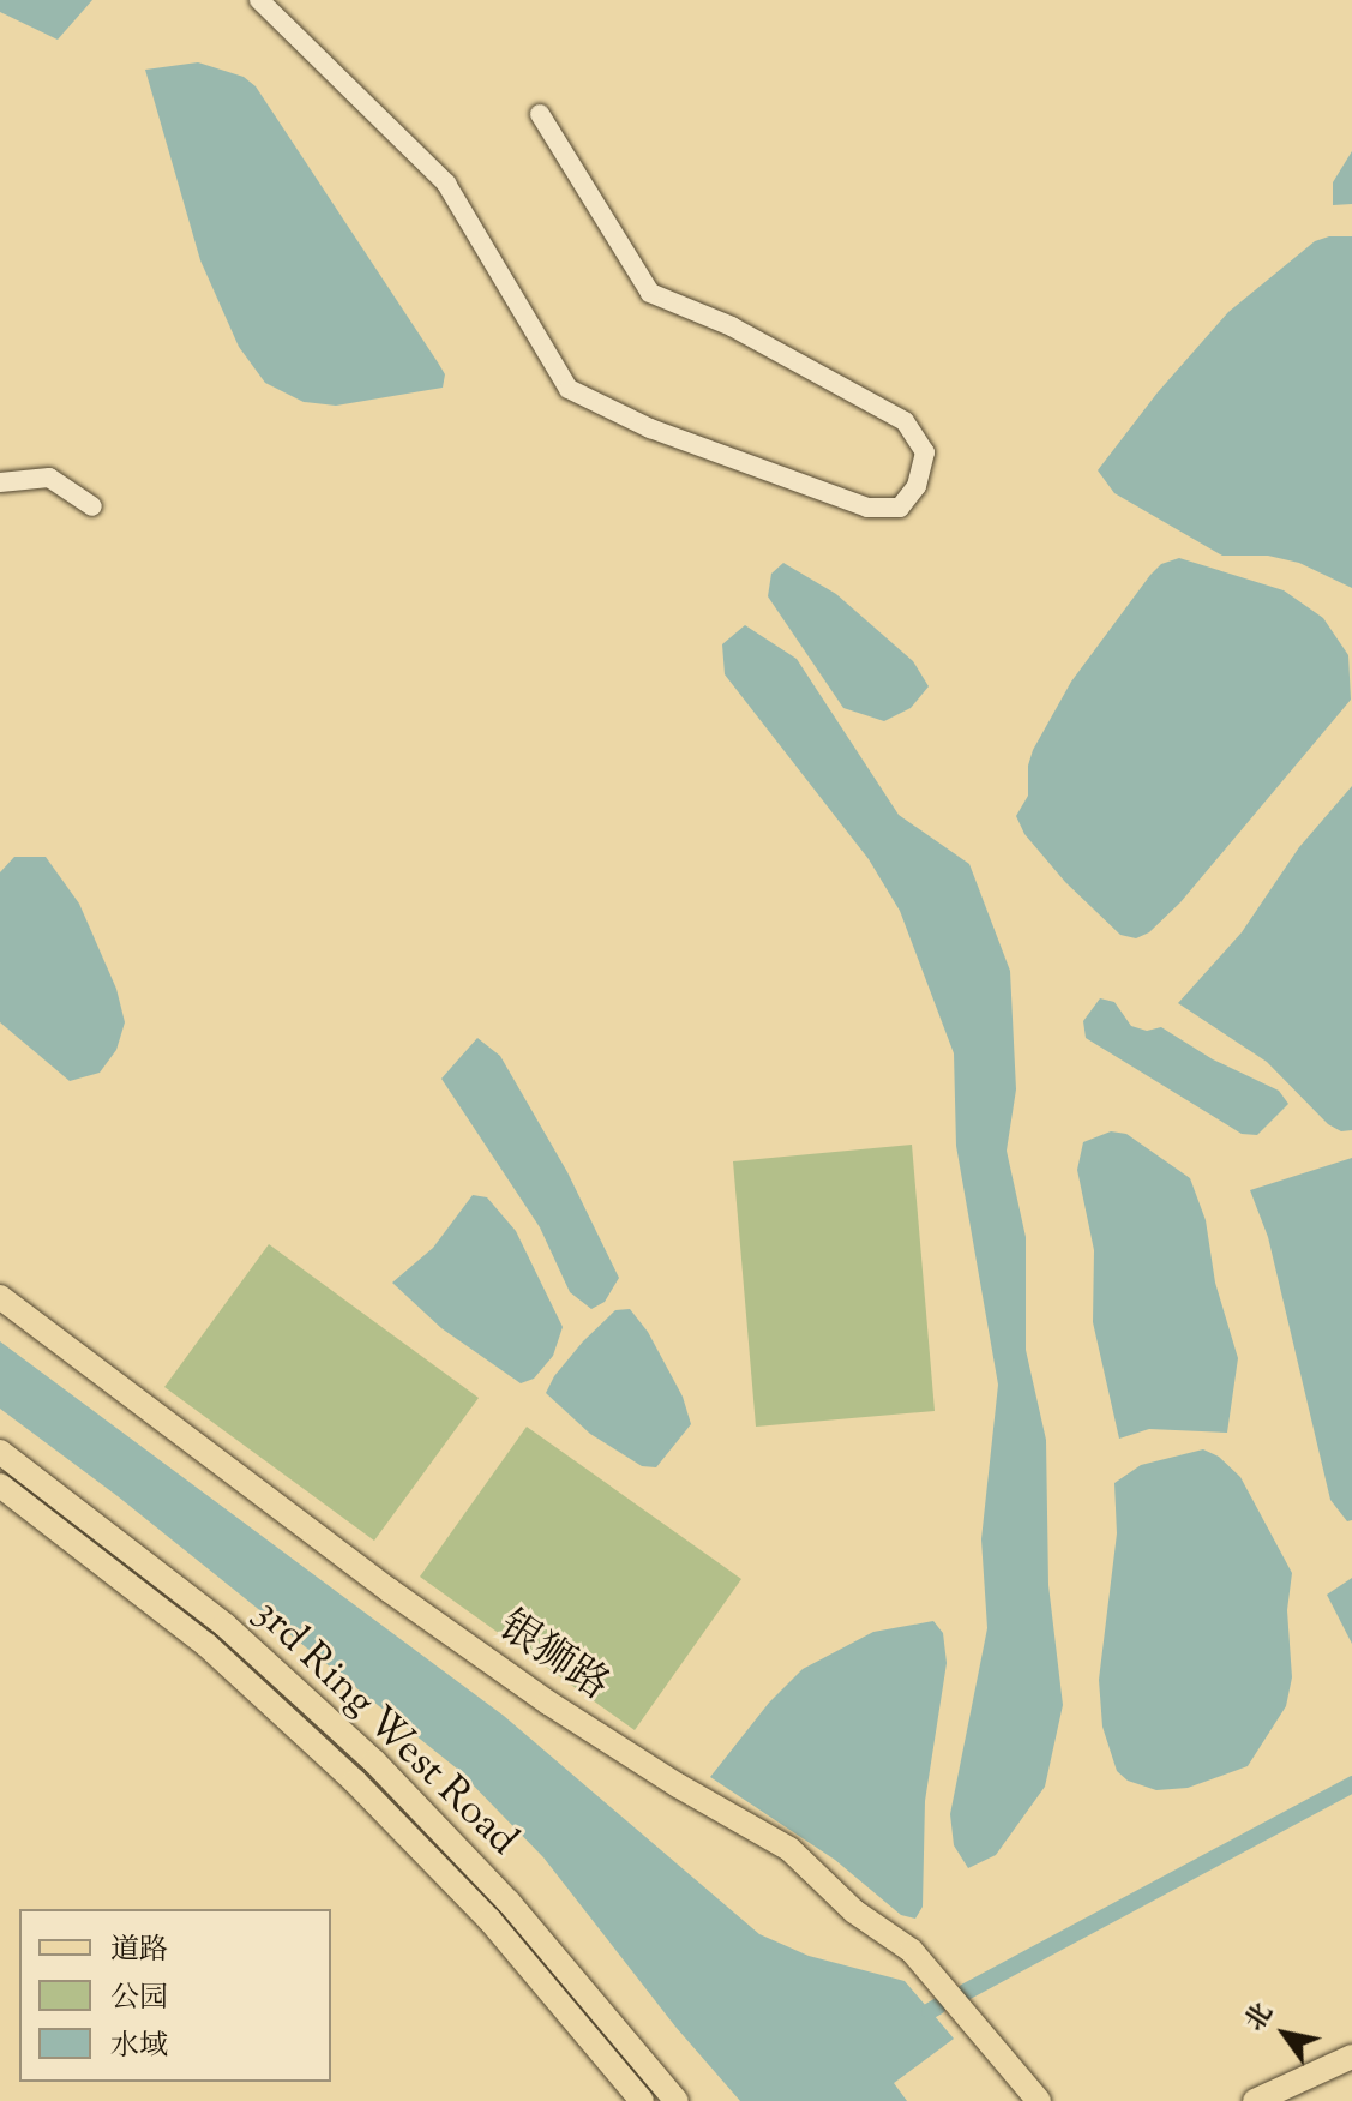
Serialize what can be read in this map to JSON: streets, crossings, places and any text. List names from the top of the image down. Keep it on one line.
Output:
{"streets":{"main road":["银狮路","3rd Ring West Road"]},"legend":["道路","公园","水域"],"north":"top left"}
